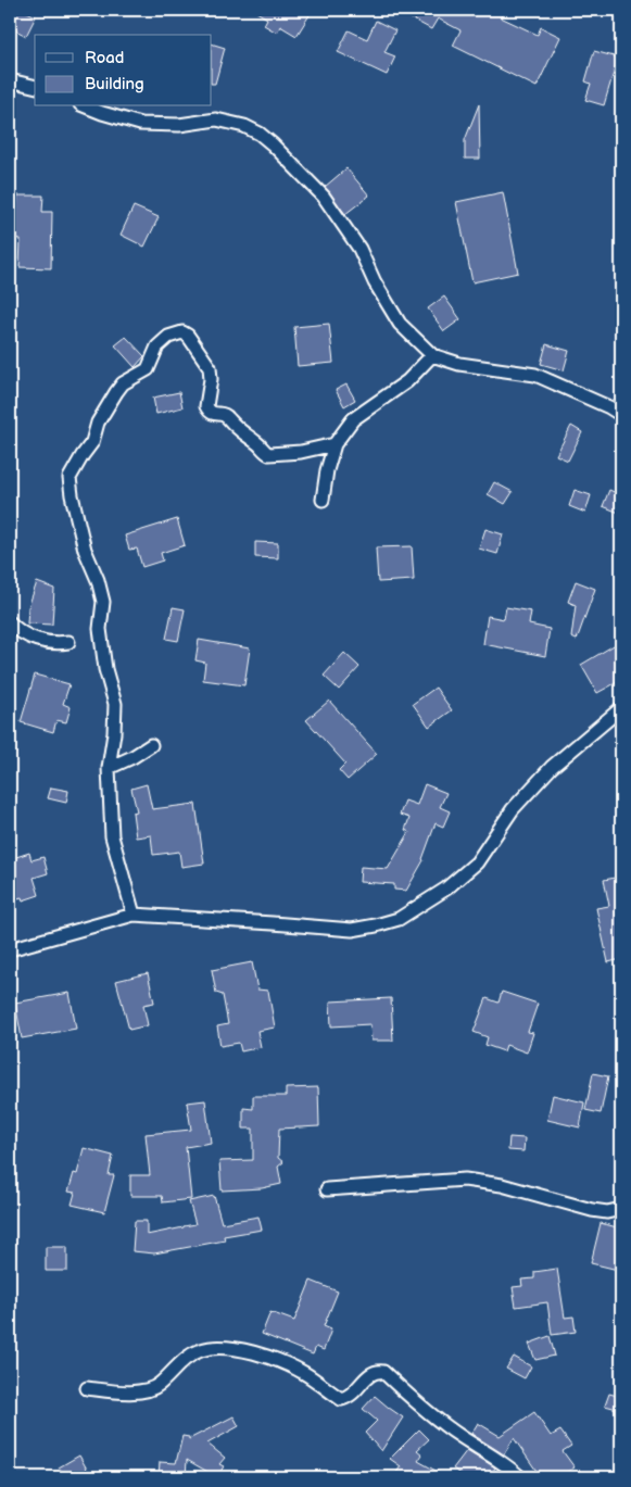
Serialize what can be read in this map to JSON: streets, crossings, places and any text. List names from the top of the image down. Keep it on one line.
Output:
{"legend":["Road","Building"]}
